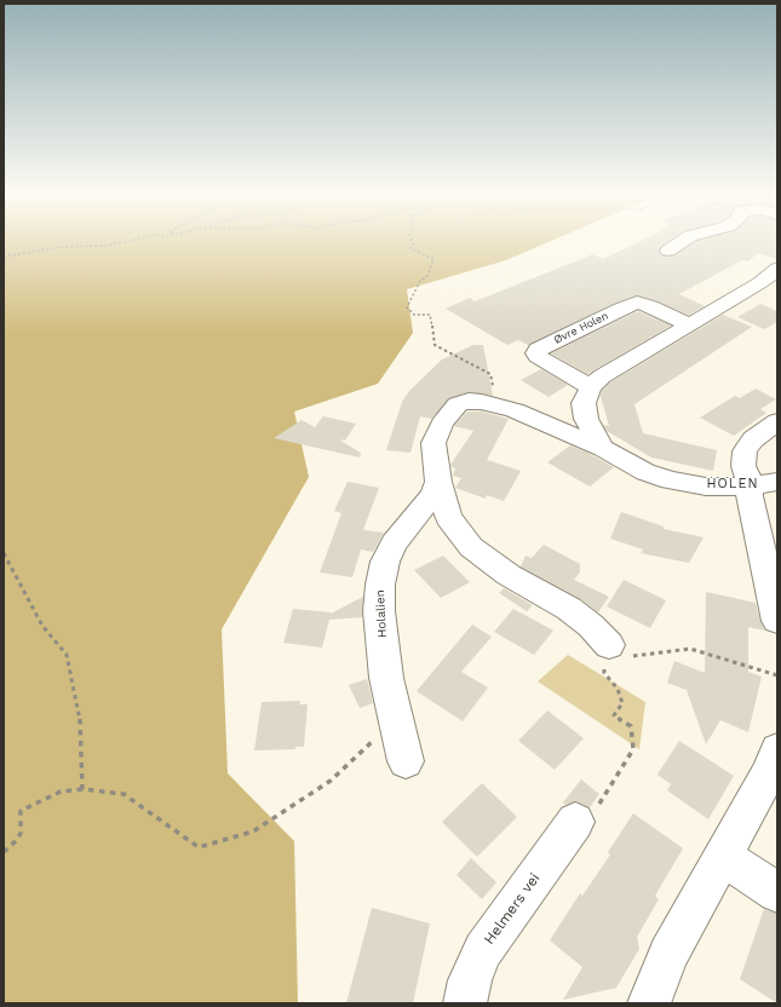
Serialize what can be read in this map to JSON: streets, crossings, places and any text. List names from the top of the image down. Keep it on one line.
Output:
{"streets":{"street":["Øvre Holen","Holalien","Helmers vei"]},"districts":["HOLEN"]}
